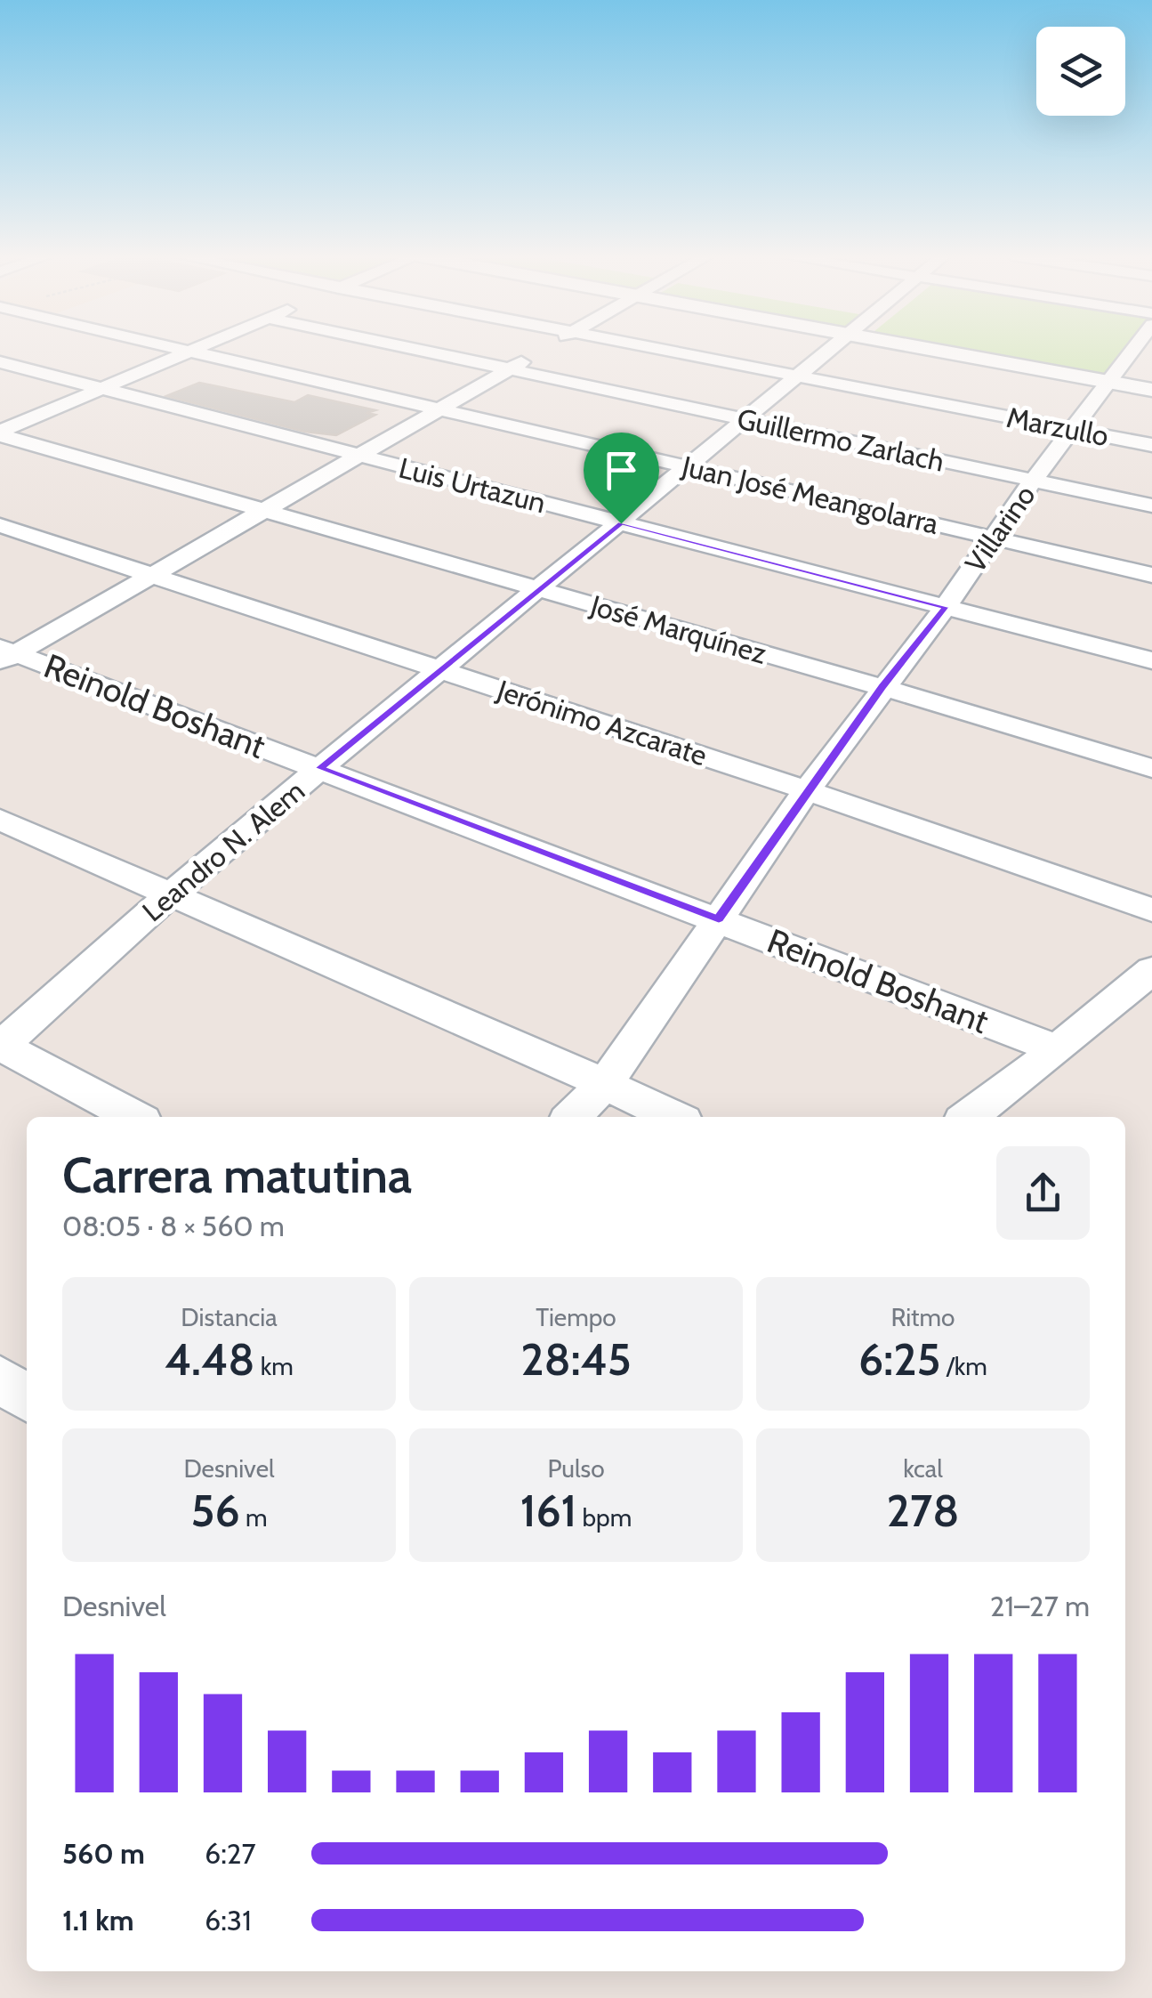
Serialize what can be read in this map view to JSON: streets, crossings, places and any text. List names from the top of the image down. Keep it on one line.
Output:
{"streets":{"street":["Marzullo","Guillermo Zarlach","Luis Urtazun","Juan José Meangolarra","Villarino","José Marquínez","Reinold Boshant","Jerónimo Azcarate","Leandro N. Alem"]},"crossings":[["Marzullo","Villarino"],["Marzullo","Leandro N. Alem"],["Guillermo Zarlach","Villarino"],["Guillermo Zarlach","Leandro N. Alem"],["Luis Urtazun","Villarino"],["Luis Urtazun","Leandro N. Alem"],["Juan José Meangolarra","Villarino"],["Juan José Meangolarra","Leandro N. Alem"],["Villarino","José Marquínez"],["Villarino","Reinold Boshant"],["Villarino","Jerónimo Azcarate"],["José Marquínez","Leandro N. Alem"],["Reinold Boshant","Leandro N. Alem"],["Jerónimo Azcarate","Leandro N. Alem"]],"page":{"heading":["Carrera matutina","08:05 · 8 × 560 m"],"stats":[["Distancia","4.48 km"],["Tiempo","28:45"],["Ritmo","6:25 /km"],["Desnivel","56 m"],["Pulso","161 bpm"],["kcal","278"]],"chart":["Desnivel","21–27 m"],"list":[{"name":"560 m","note":"6:27"},{"name":"1.1 km","note":"6:31"}]}}
